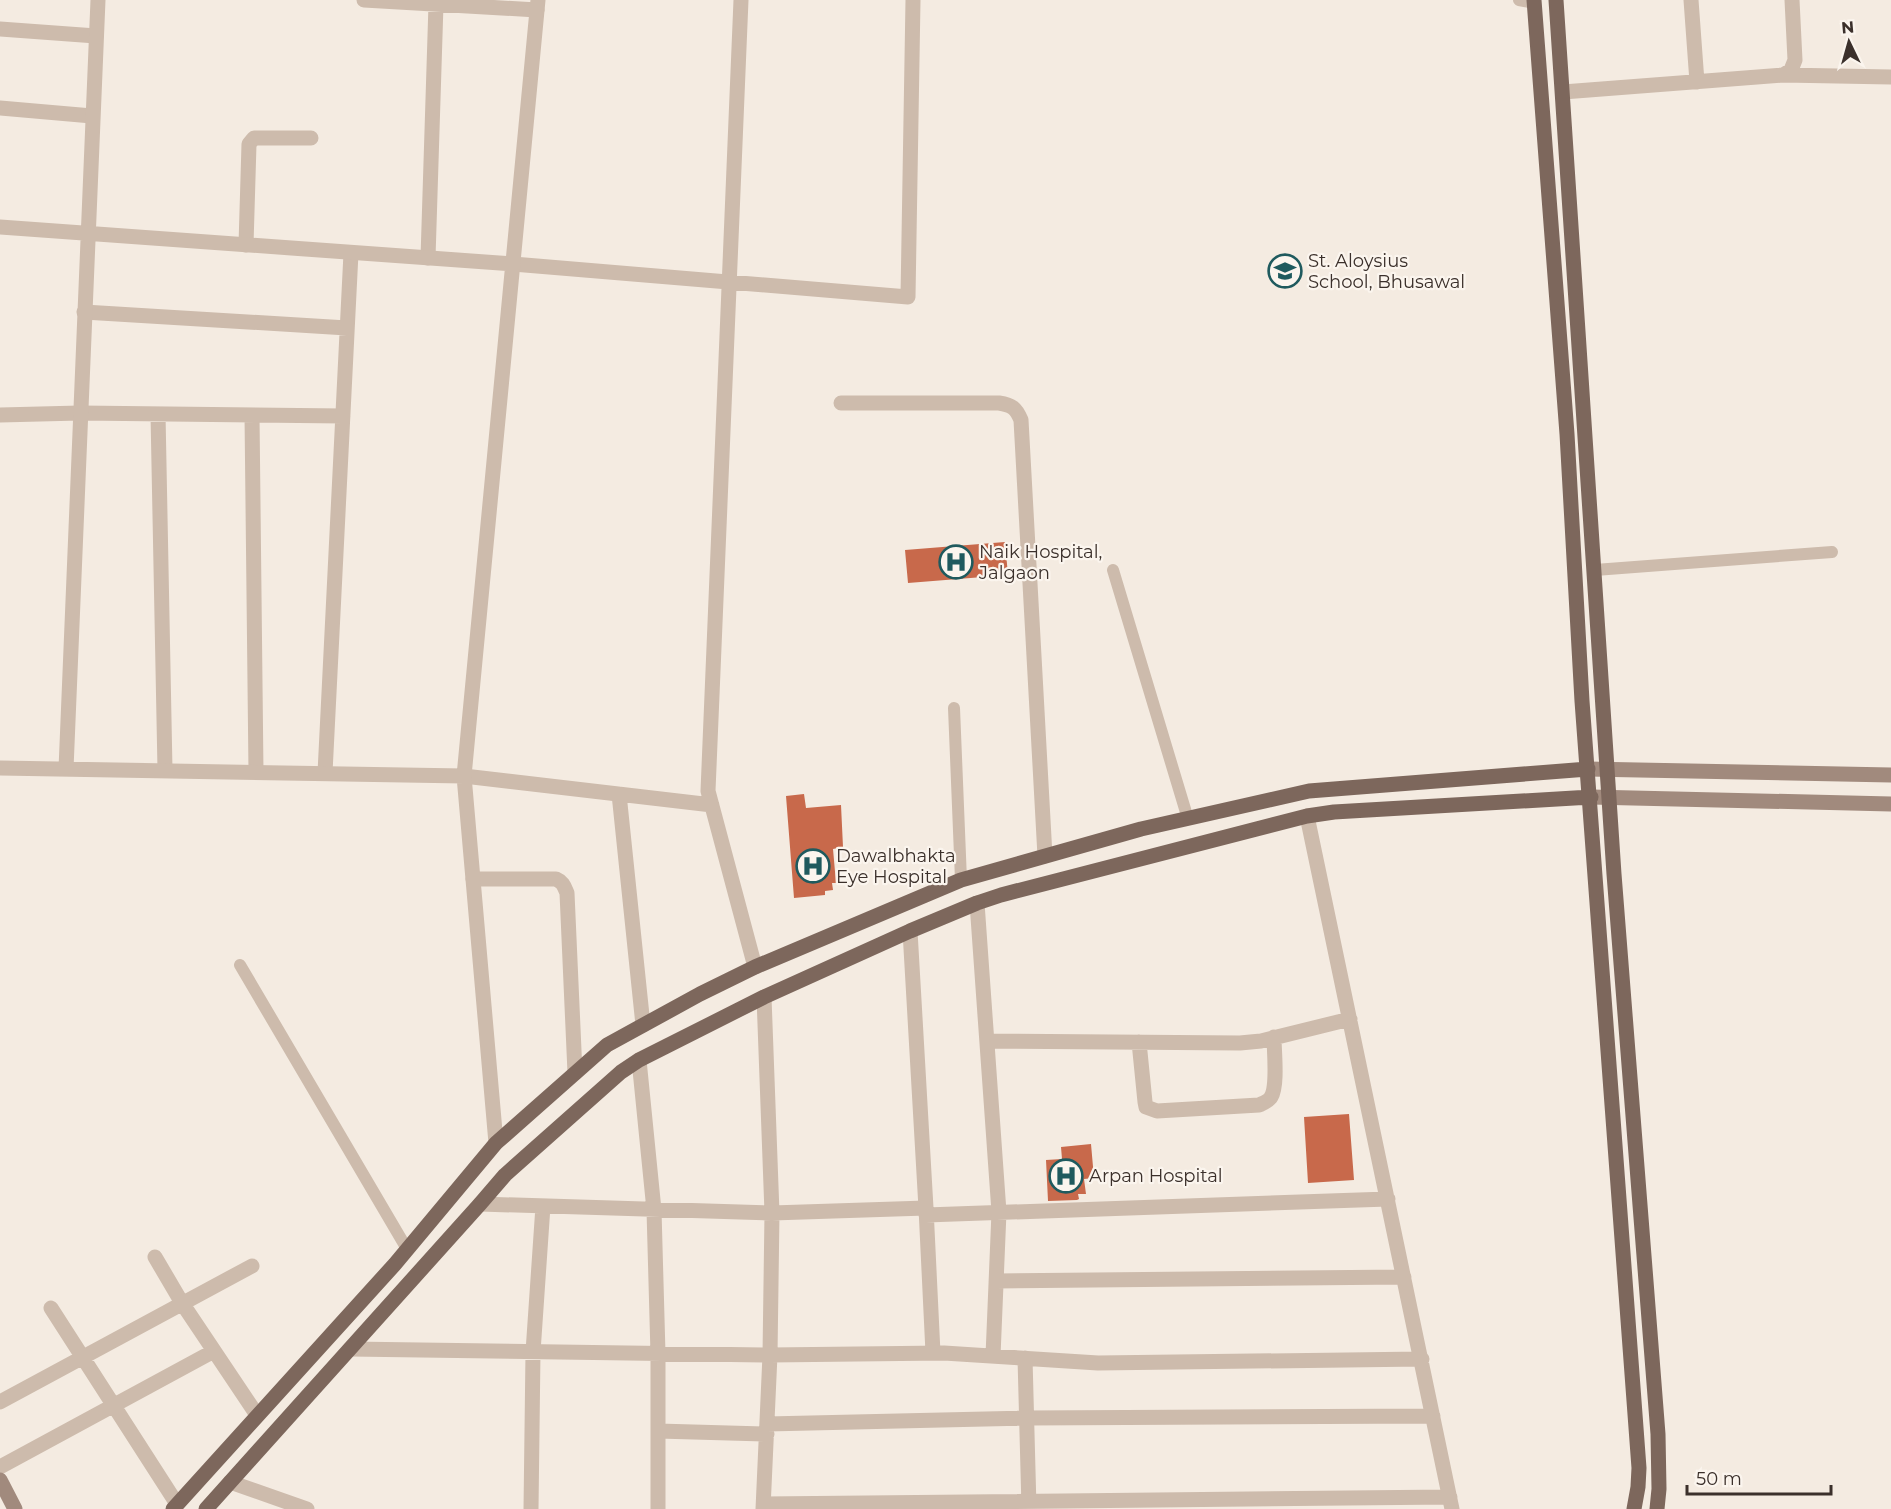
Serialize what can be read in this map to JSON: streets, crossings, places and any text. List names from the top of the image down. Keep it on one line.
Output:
{"places":{"school or university":["St. Aloysius School, Bhusawal"],"hospital":["Naik Hospital, Jalgaon","Dawalbhakta Eye Hospital","Arpan Hospital"]},"scale_bar":"50 m","north":"top"}
